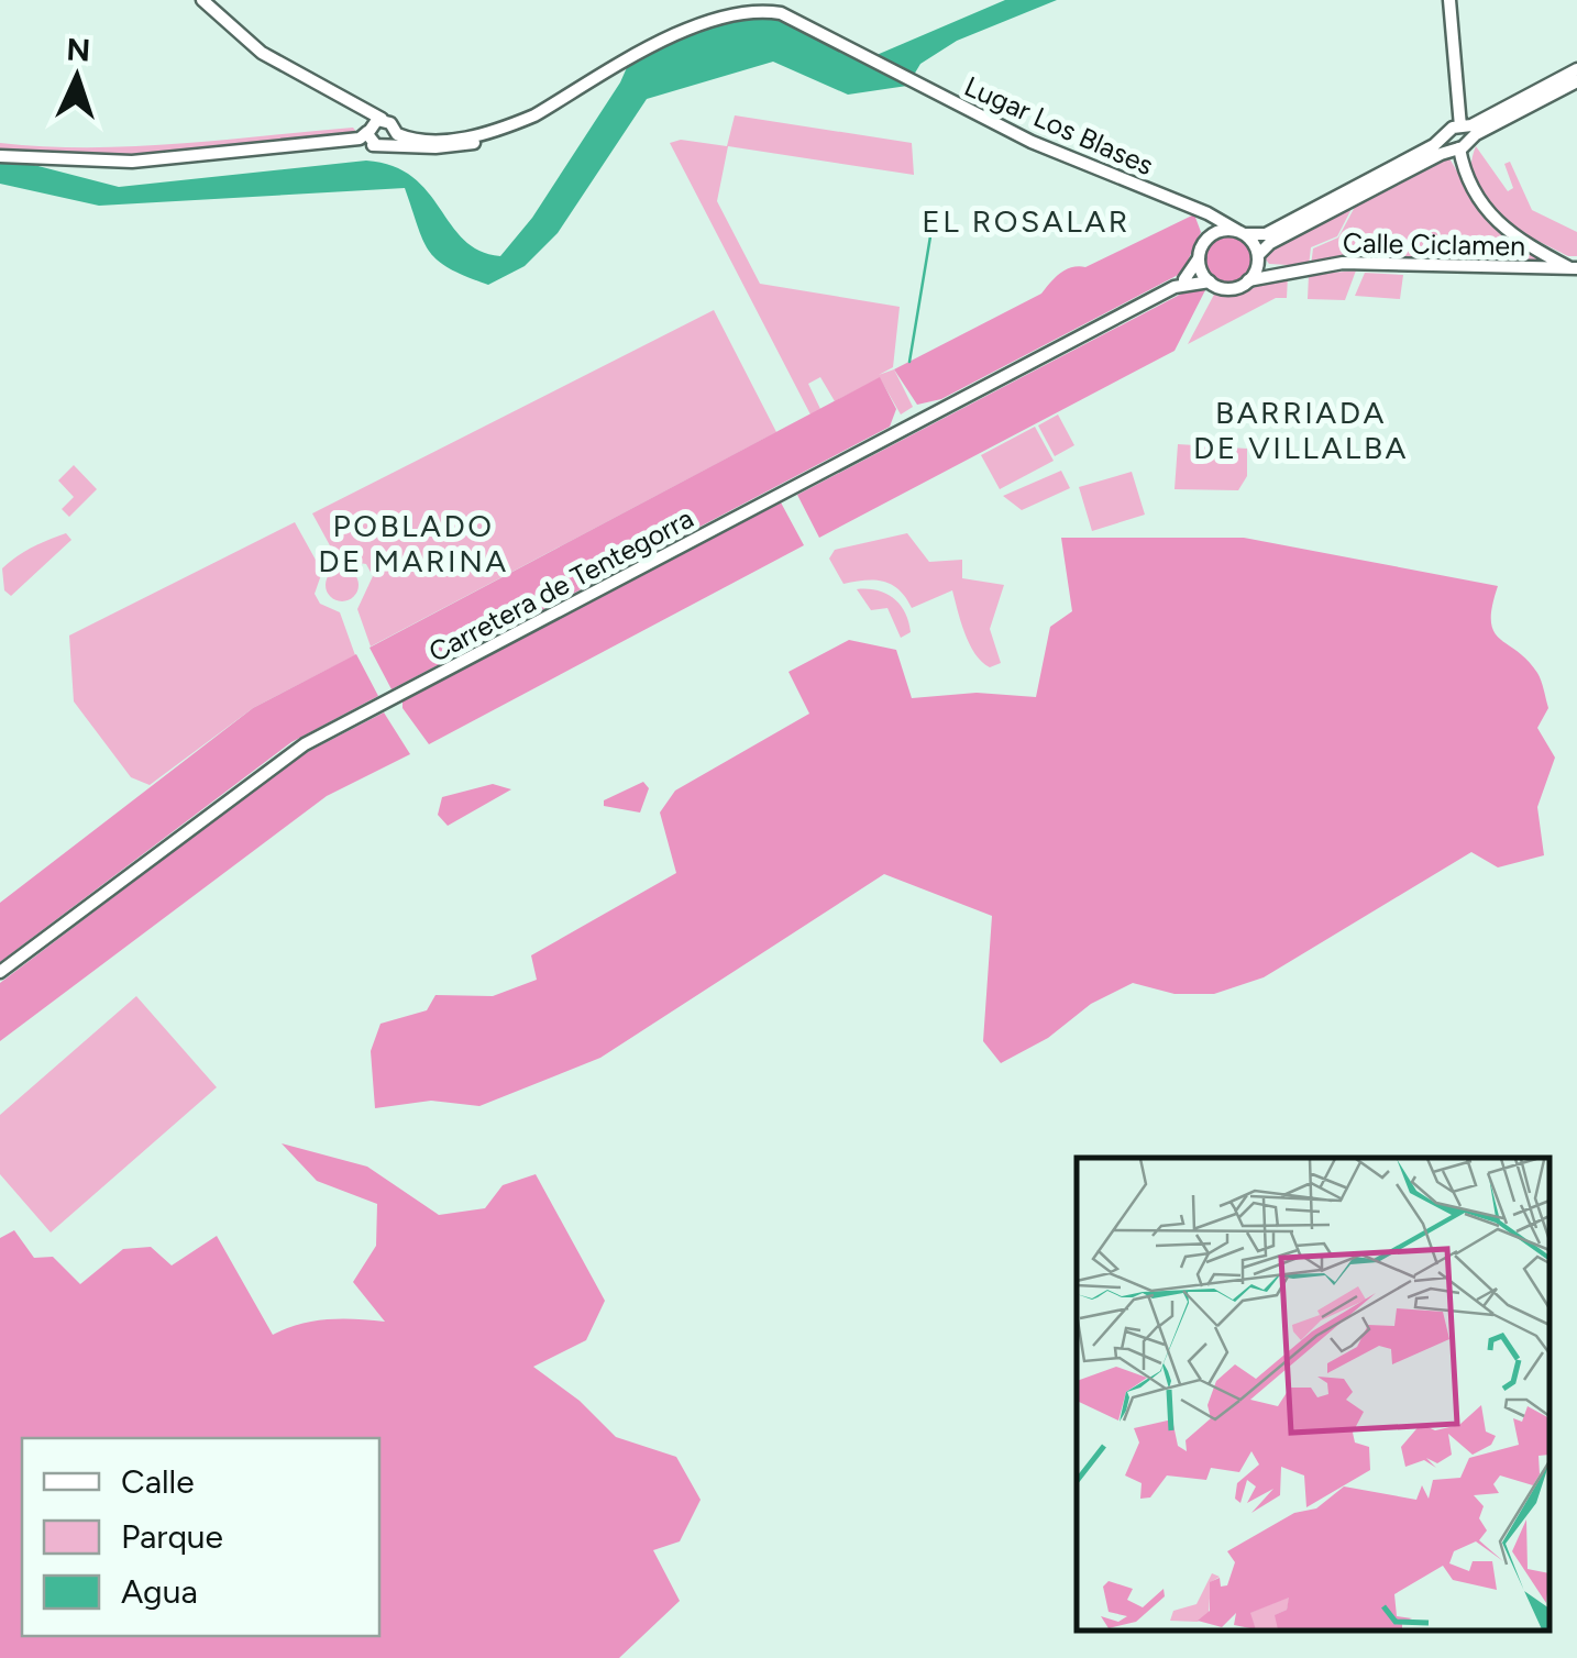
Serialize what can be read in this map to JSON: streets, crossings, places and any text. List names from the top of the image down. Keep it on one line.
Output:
{"streets":{"main road":["Lugar Los Blases","Calle Ciclamen","Carretera de Tentegorra"]},"crossings":[["Lugar Los Blases","Calle Ciclamen"],["Lugar Los Blases","Carretera de Tentegorra"],["Calle Ciclamen","Carretera de Tentegorra"]],"districts":["EL ROSALAR","BARRIADA DE VILLALBA","POBLADO DE MARINA"],"legend":["Calle","Parque","Agua"],"north":"top"}
